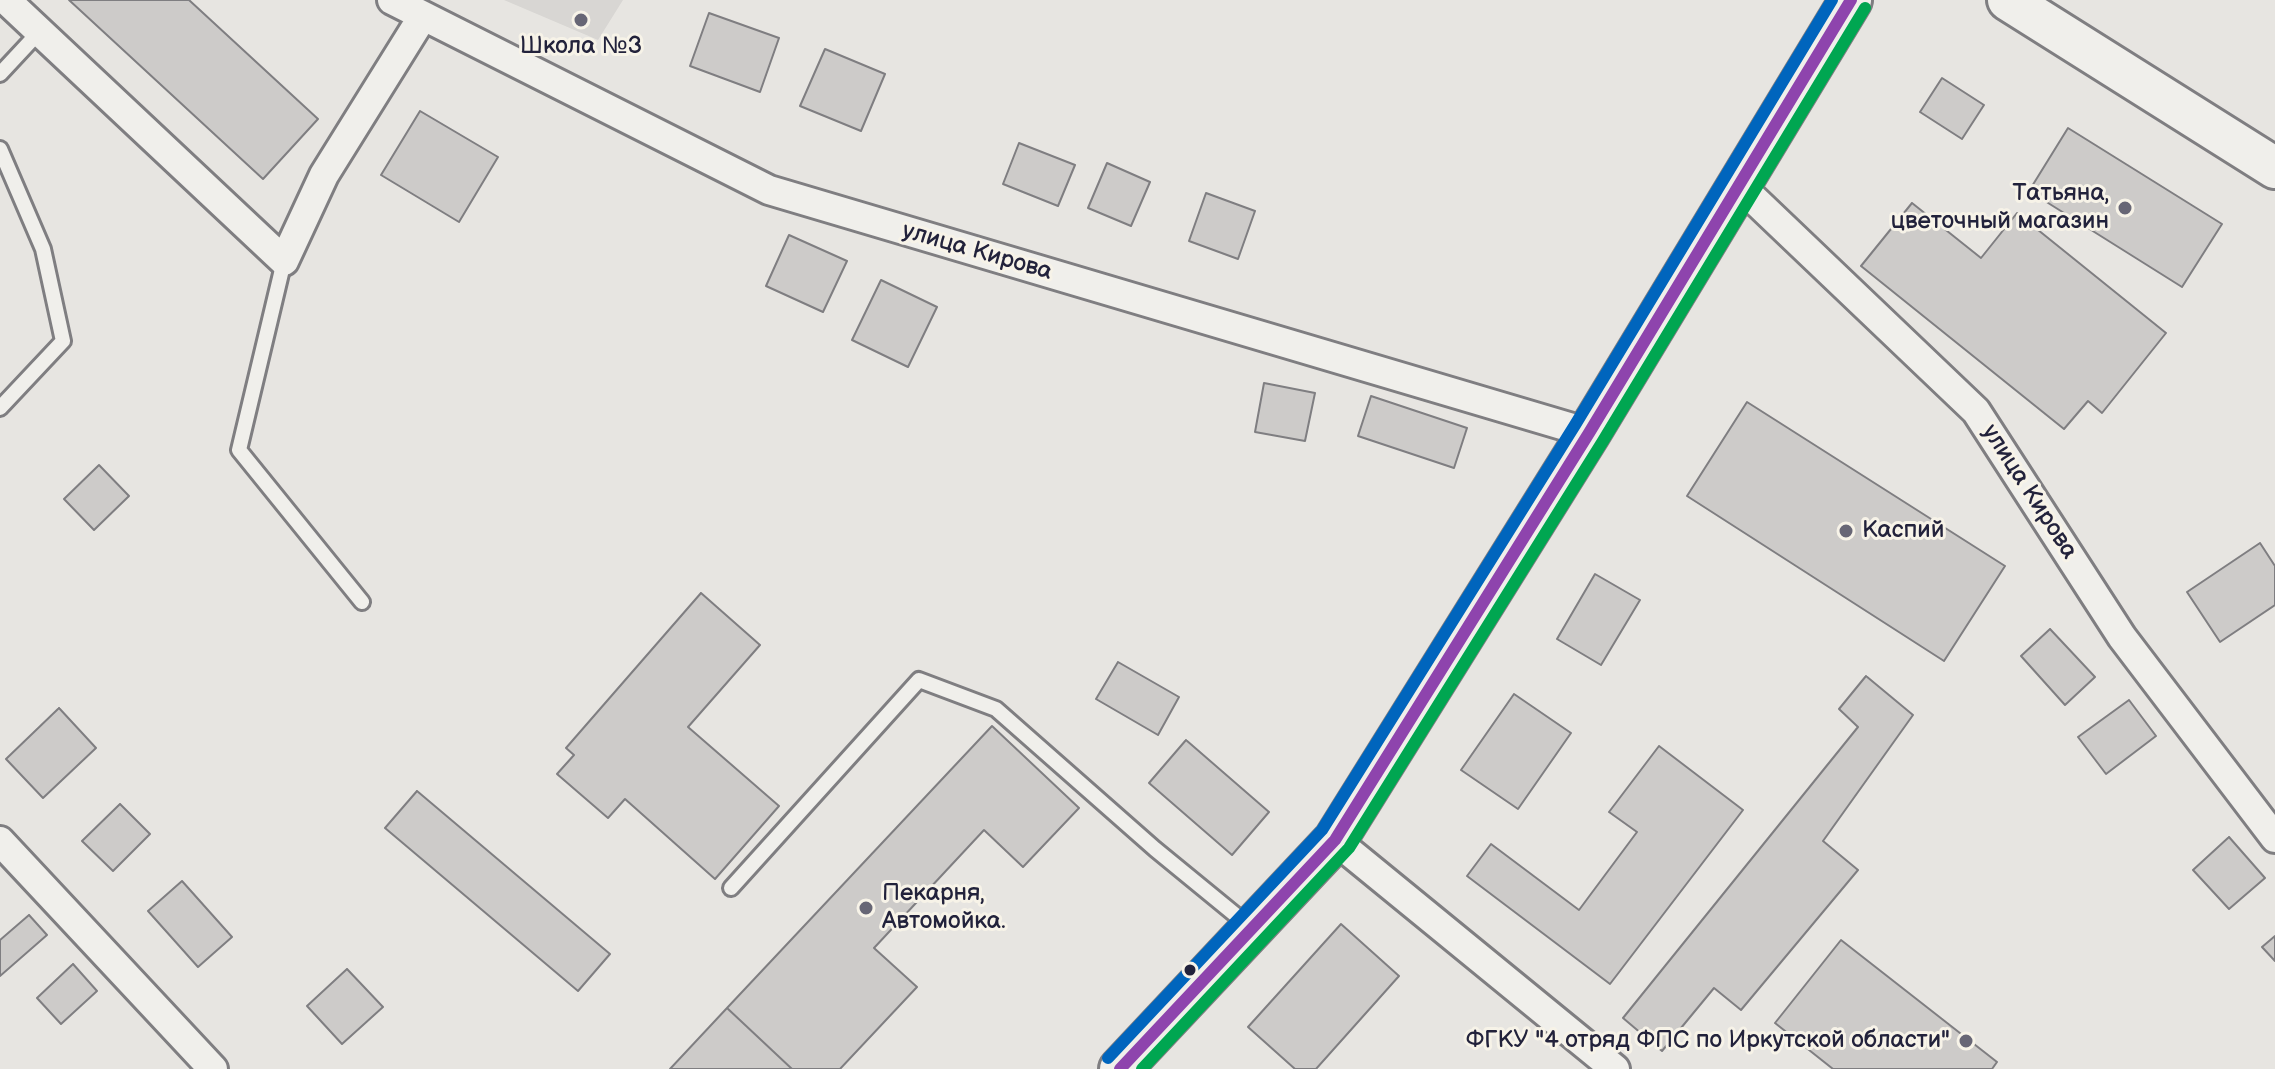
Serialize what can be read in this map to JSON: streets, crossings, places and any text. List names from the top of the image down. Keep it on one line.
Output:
{"streets":{"street":["улица Кирова"]},"places":["Школа №3","Татьяна, цветочный магазин","Каспий","Пекарня, Автомойка.","ФГКУ \"4 отряд ФПС по Иркутской области\""]}
